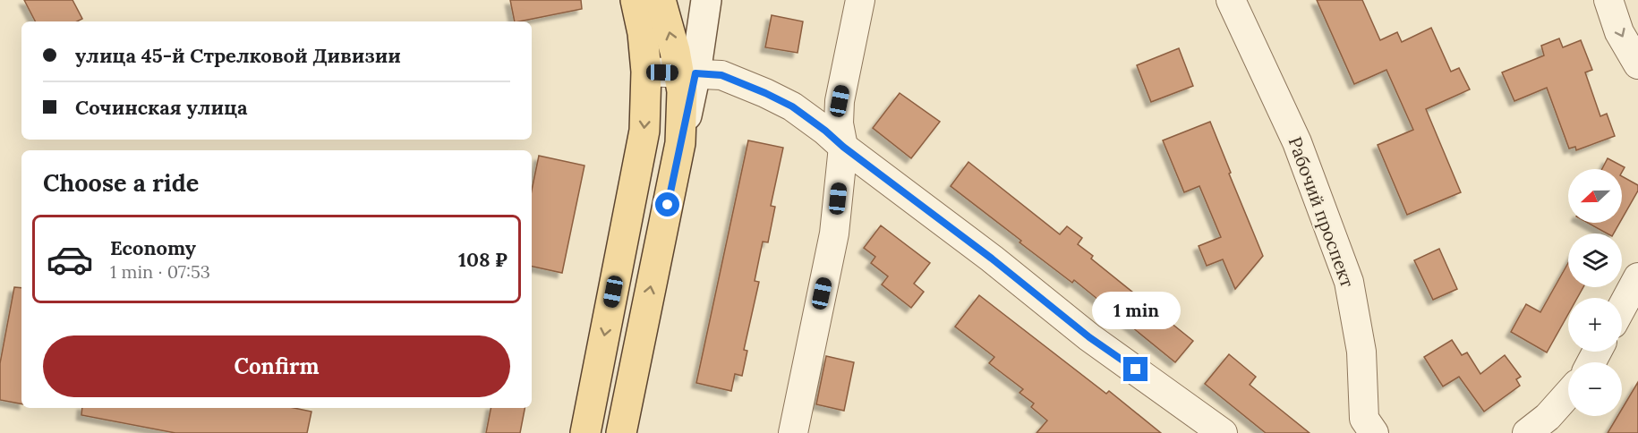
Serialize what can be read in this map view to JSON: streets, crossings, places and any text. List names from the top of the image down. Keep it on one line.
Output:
{"streets":{"street":["Рабочий проспект"]},"north":"left","page":{"banner":["улица 45-й Стрелковой Дивизии","Сочинская улица"],"heading":"Choose a ride","map_buttons":["+","−"],"list":[{"name":"Economy","note":"1 min · 07:53","value":"108 ₽"}],"bubble":"1 min","buttons":"Confirm"}}
